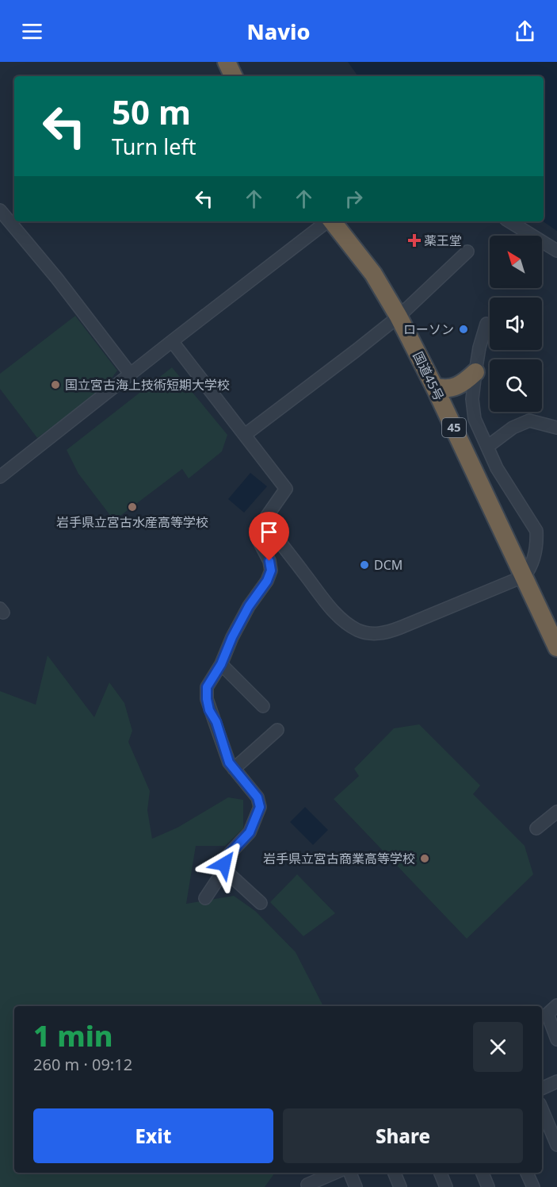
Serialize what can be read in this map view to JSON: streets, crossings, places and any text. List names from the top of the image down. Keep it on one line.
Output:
{"streets":{"highway":["国道45号","45"]},"places":{"health":["薬王堂"],"other":["ローソン","国立宮古海上技術短期大学校","岩手県立宮古水産高等学校","DCM","岩手県立宮古商業高等学校"]},"north":"top left","page":{"header":"Navio","turn":["50 m","Turn left"],"heading":["1 min","260 m · 09:12"],"buttons":["Exit","Share"]}}
